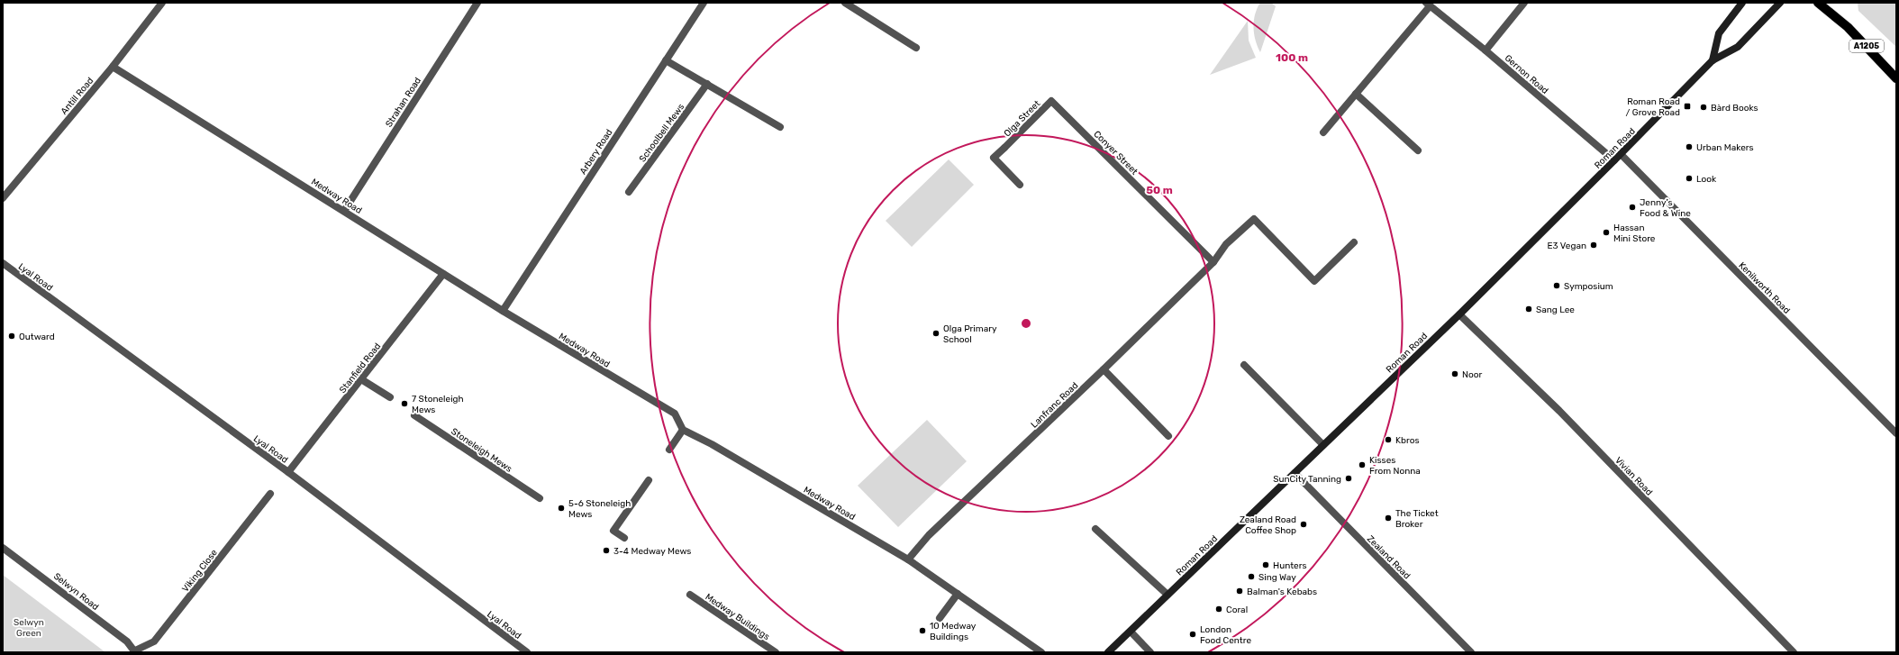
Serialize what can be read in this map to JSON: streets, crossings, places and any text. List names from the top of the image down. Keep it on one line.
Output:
{"streets":{"main road":["A1205","Roman Road"],"street":["Gernon Road","Antill Road","Strahan Road","Olga Street","Schoolbell Mews","Arbery Road","Conyer Street","Medway Road","Lyal Road","Kenilworth Road","Stanfield Road","Lanfranc Road","Stoneleigh Mews","Vivian Road","Zealand Road","Viking Close","Selwyn Road","Medway Buildings"]},"crossings":[["Gernon Road","Roman Road"],["Antill Road","Medway Road"],["Strahan Road","Medway Road"],["Olga Street","Conyer Street"],["Roman Road","Kenilworth Road"],["Roman Road","Vivian Road"],["Roman Road","Zealand Road"],["Arbery Road","Medway Road"],["Conyer Street","Lanfranc Road"],["Medway Road","Stanfield Road"],["Medway Road","Lanfranc Road"],["Lyal Road","Stanfield Road"],["Viking Close","Selwyn Road"]],"parks":["Selwyn Green"],"places":{"transit":["Roman Road / Grove Road"],"other":["Bàrd Books","Urban Makers","Look","Jenny's Food & Wine","Hassan Mini Store","E3 Vegan","Symposium","Sang Lee","Olga Primary School","Outward","Noor","7 Stoneleigh Mews","Kbros","Kisses From Nonna","SunCity Tanning","5-6 Stoneleigh Mews","The Ticket Broker","Zealand Road Coffee Shop","3-4 Medway Mews","Hunters","Sing Way","Balman's Kebabs","Coral","10 Medway Buildings","London Food Centre"]},"rings":["100 m","50 m"]}
